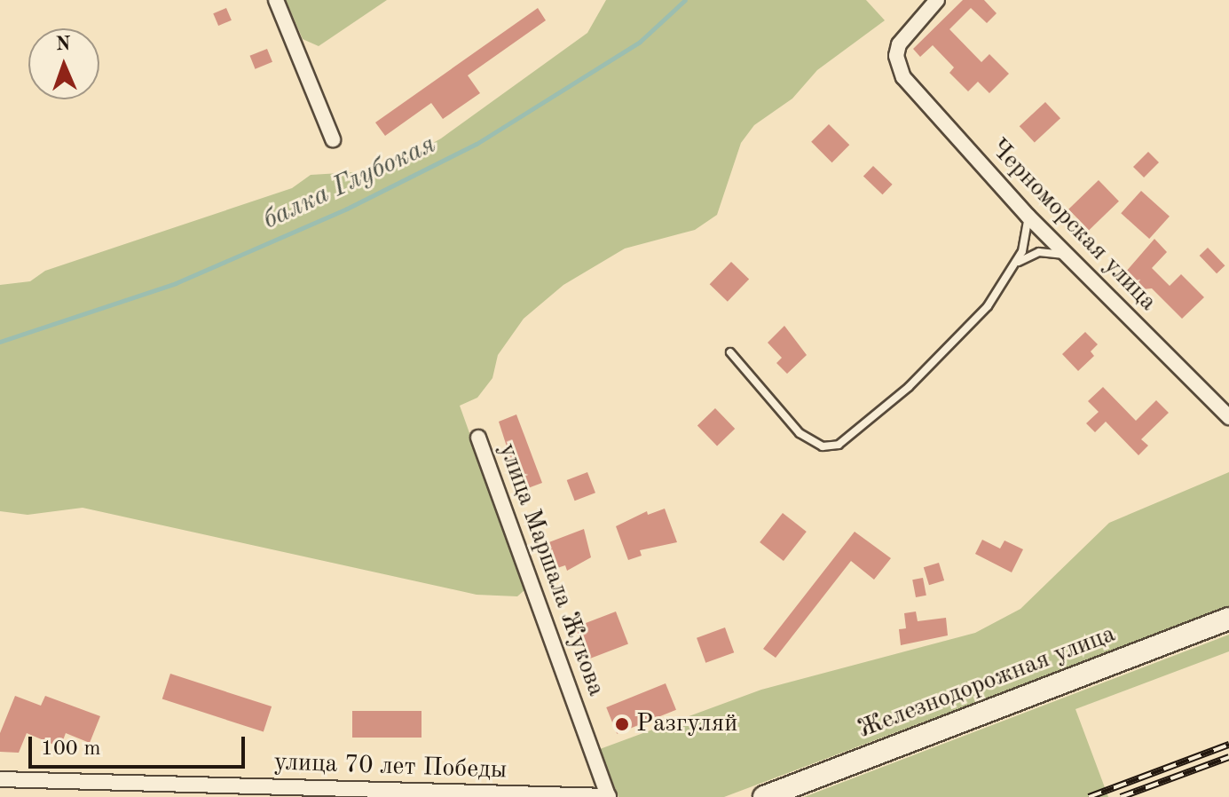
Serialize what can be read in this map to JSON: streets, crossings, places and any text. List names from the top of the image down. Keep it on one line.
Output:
{"streets":{"main road":["Железнодорожная улица"],"street":["Черноморская улица","улица Маршала Жукова","улица 70 лет Победы"]},"crossings":[["улица Маршала Жукова","улица 70 лет Победы"]],"water":["балка Глубокая"],"places":["Разгуляй"],"scale_bar":"100 m","north":"top"}
